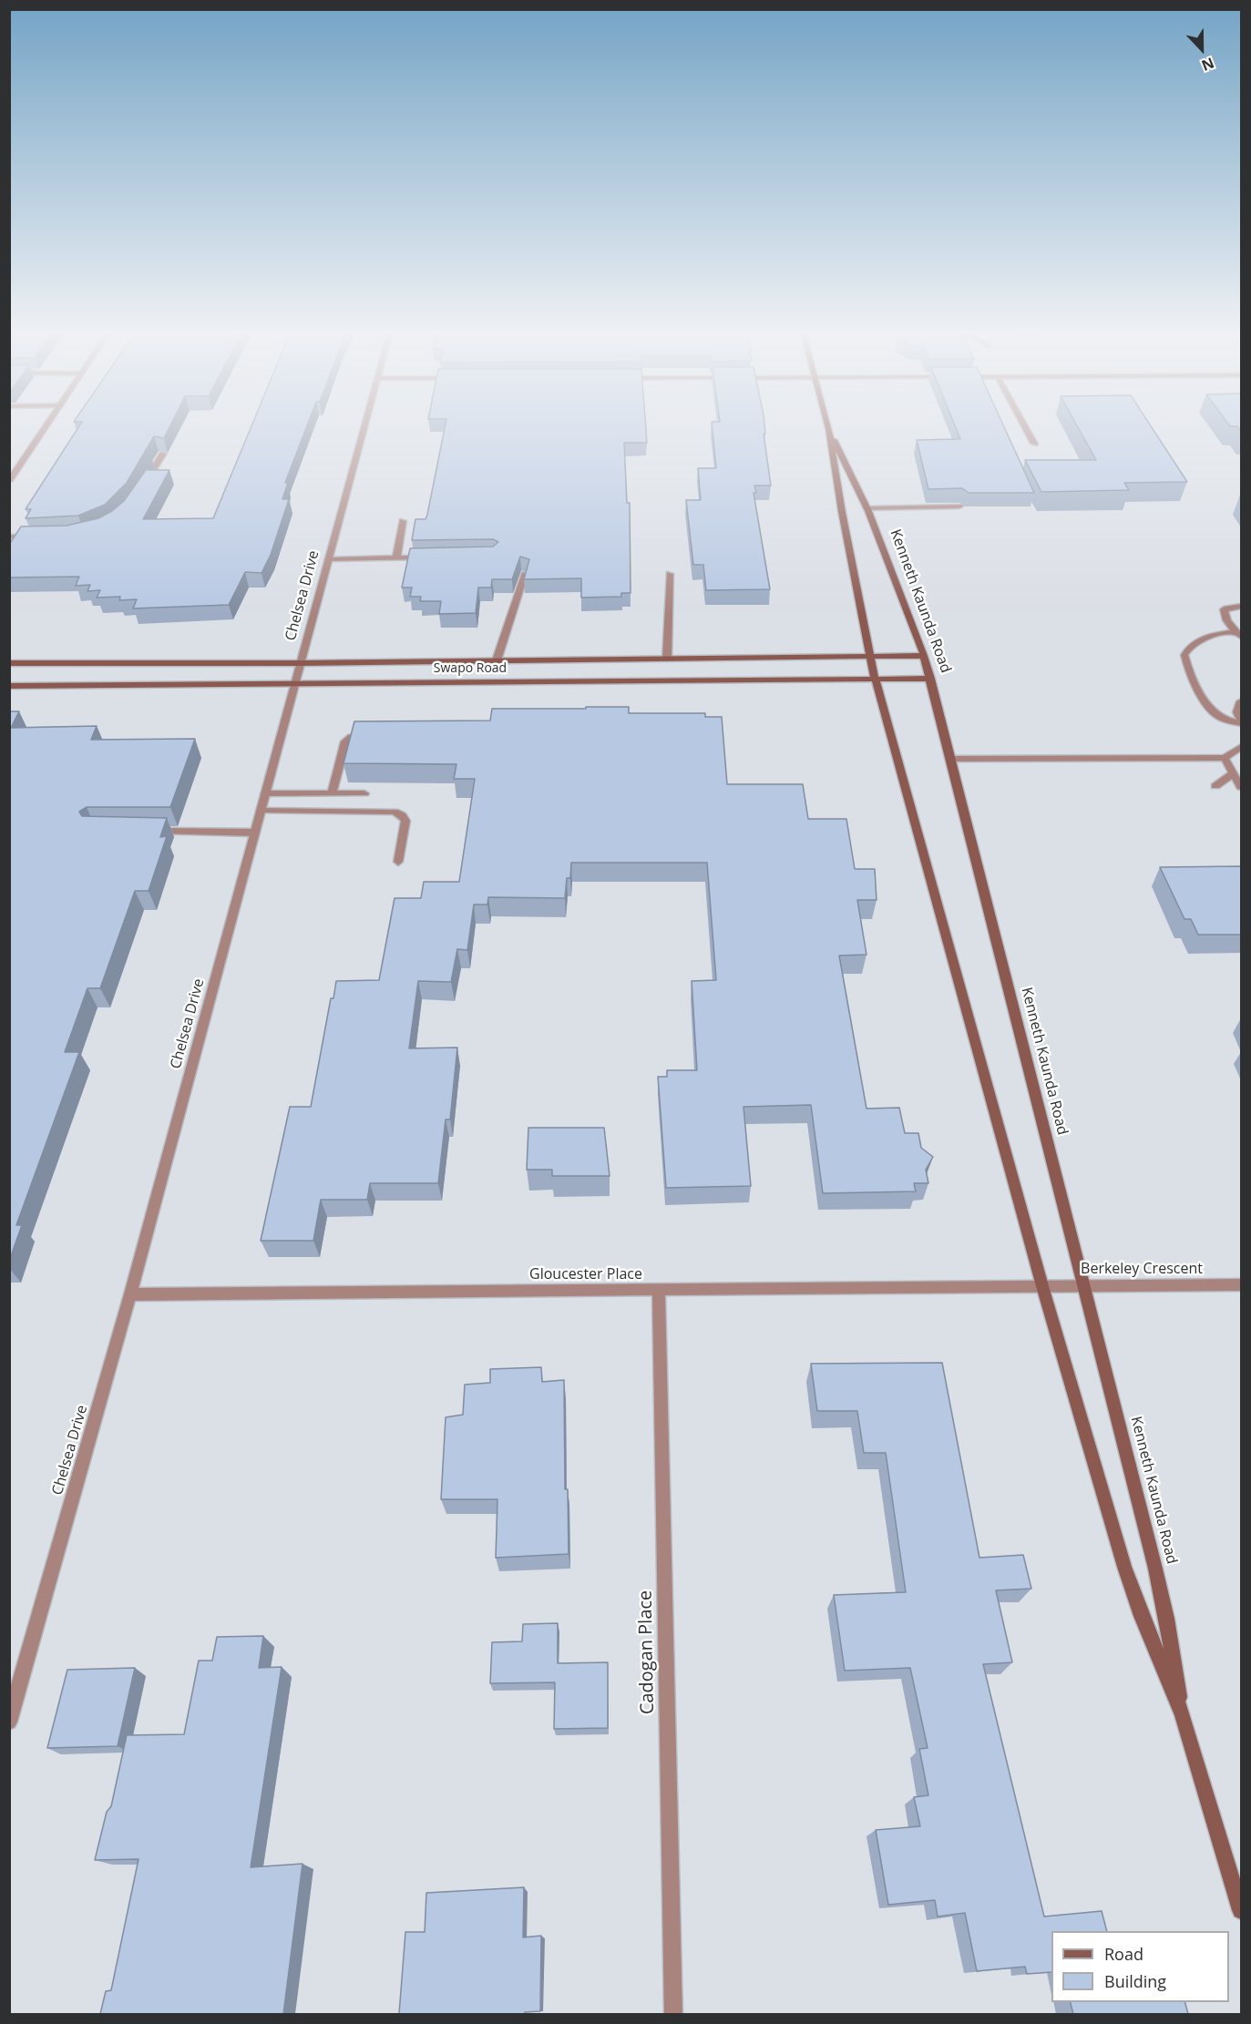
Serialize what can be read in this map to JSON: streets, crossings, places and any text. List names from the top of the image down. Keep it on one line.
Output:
{"streets":{"main road":["Kenneth Kaunda Road","Swapo Road"],"street":["Chelsea Drive","Berkeley Crescent","Gloucester Place","Cadogan Place"]},"crossings":[["Chelsea Drive","Swapo Road"],["Chelsea Drive","Gloucester Place"],["Kenneth Kaunda Road","Swapo Road"],["Kenneth Kaunda Road","Berkeley Crescent"],["Kenneth Kaunda Road","Gloucester Place"],["Berkeley Crescent","Gloucester Place"],["Gloucester Place","Cadogan Place"]],"legend":["Road","Building"],"north":"bottom"}
